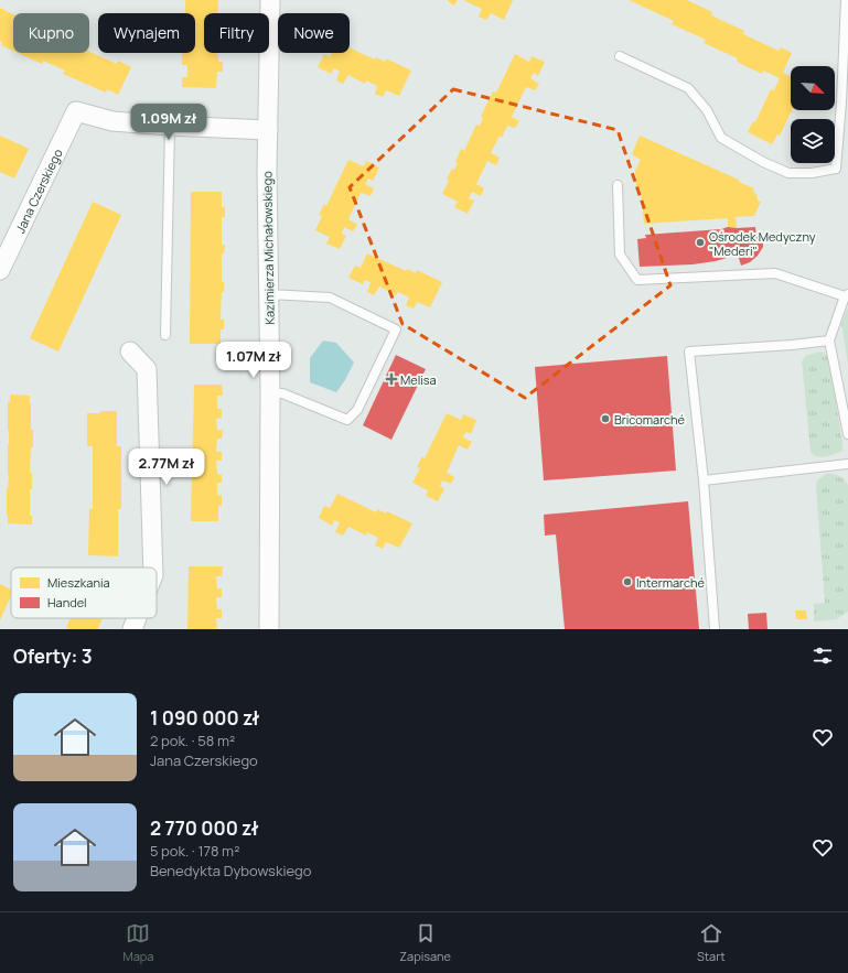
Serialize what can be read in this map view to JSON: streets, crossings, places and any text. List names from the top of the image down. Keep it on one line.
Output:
{"streets":{"street":["Jana Czerskiego","Kazimierza Michałowskiego"]},"places":{"other":["Ośrodek Medyczny \"Mederi\"","Bricomarché","Intermarché"],"health":["Melisa"]},"legend":["Mieszkania","Handel"],"north":"bottom right","page":{"chip":["Kupno","Wynajem","Filtry","Nowe"],"price":["1.09M zł","1.07M zł","2.77M zł"],"heading":"Oferty: 3","list":[{"name":"1 090 000 zł","note":"2 pok. · 58 m² · Jana Czerskiego"},{"name":"2 770 000 zł","note":"5 pok. · 178 m² · Benedykta Dybowskiego"}],"tabs":["Mapa","Zapisane","Start"]}}
